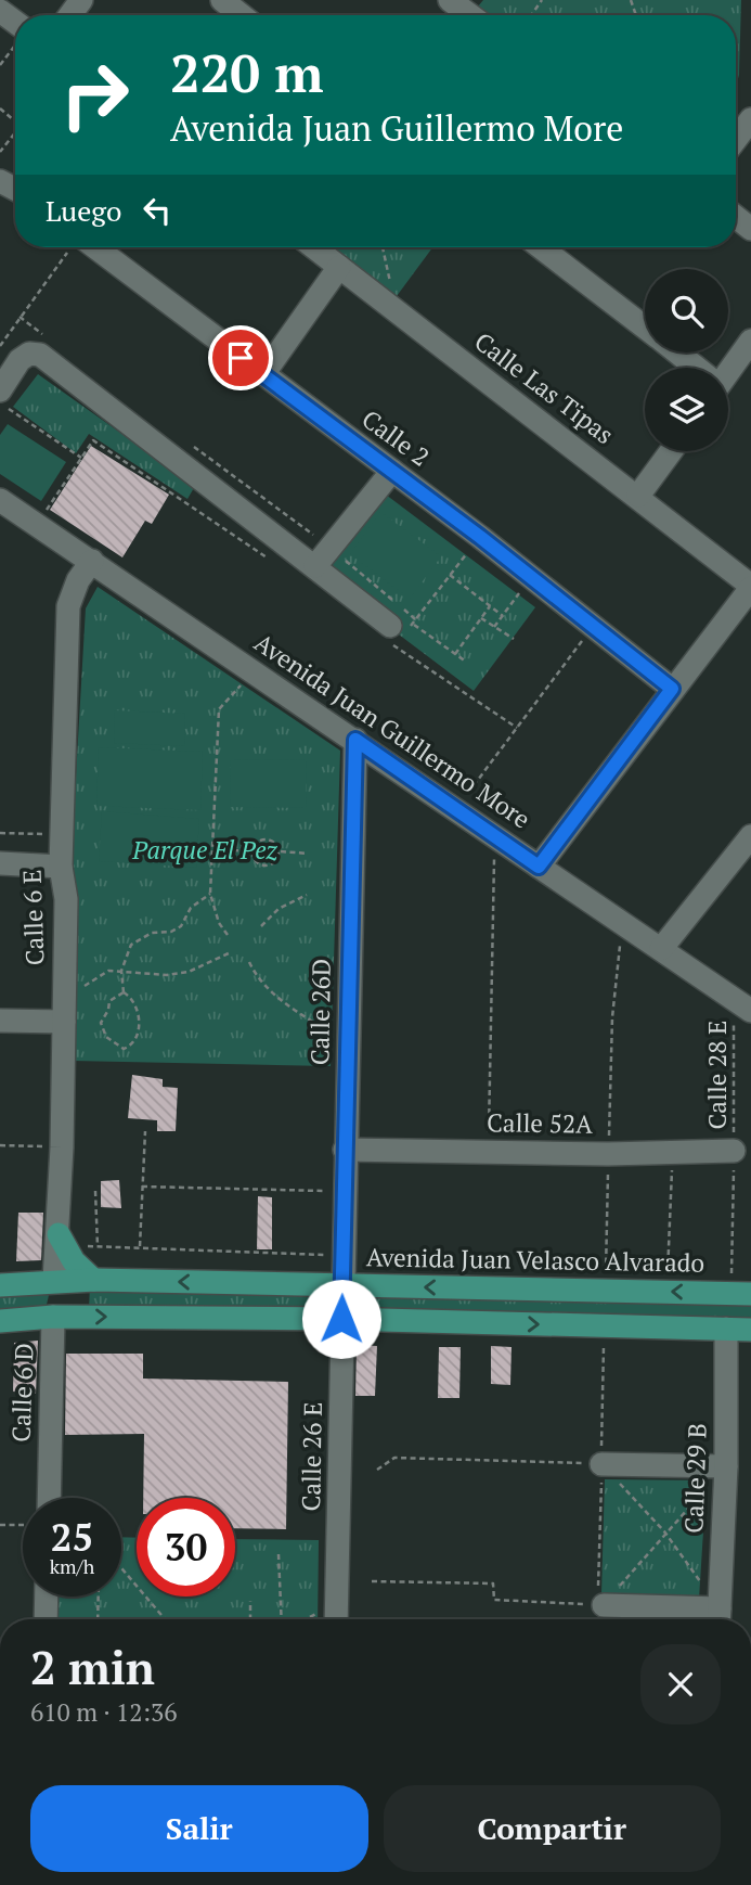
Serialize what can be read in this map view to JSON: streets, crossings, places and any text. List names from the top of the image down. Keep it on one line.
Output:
{"streets":{"main road":["Avenida Juan Velasco Alvarado"],"street":["Calle Las Tipas","Calle 2","Avenida Juan Guillermo More","Calle 6 E","Calle 26D","Calle 52A","Calle 6 D","Calle 26 E","Calle 29 B"],"path":["Calle 28 E"]},"crossings":[["Avenida Juan Guillermo More","Calle 6 E"],["Avenida Juan Guillermo More","Calle 26D"],["Avenida Juan Guillermo More","Calle 28 E"],["Calle 6 E","Avenida Juan Velasco Alvarado"],["Calle 26D","Calle 52A"],["Calle 26D","Avenida Juan Velasco Alvarado"],["Calle 26D","Calle 26 E"],["Calle 28 E","Calle 52A"],["Calle 28 E","Avenida Juan Velasco Alvarado"],["Avenida Juan Velasco Alvarado","Calle 26 E"]],"parks":["Parque El Pez"],"page":{"turn":["220 m","Avenida Juan Guillermo More"],"then":"Luego","speed":"25 km/h","limit":"30","heading":["2 min","610 m · 12:36"],"buttons":["Salir","Compartir"]}}
